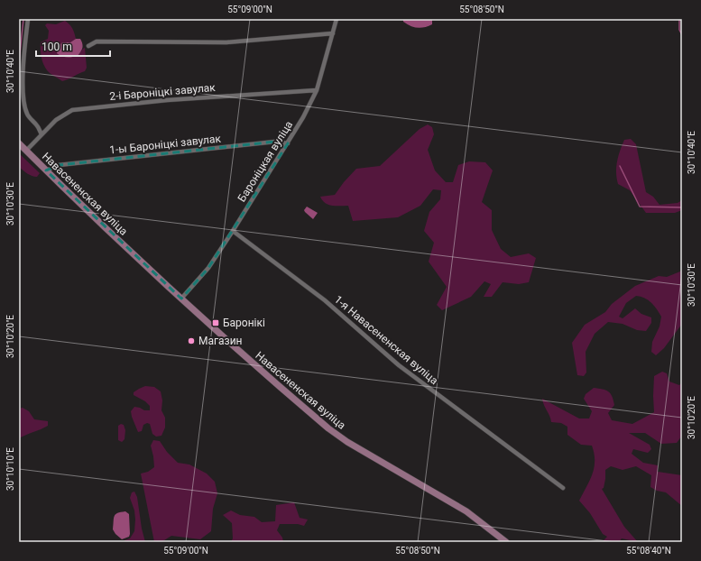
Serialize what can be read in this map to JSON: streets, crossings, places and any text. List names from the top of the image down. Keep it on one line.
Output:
{"streets":{"main road":["Навасененская вуліца"],"street":["2-і Бароніцкі завулак","1-ы Бароніцкі завулак","Бароніцкая вуліца","1-я Навасененская вуліца"]},"crossings":[["2-і Бароніцкі завулак","Бароніцкая вуліца"],["2-і Бароніцкі завулак","Навасененская вуліца"],["1-ы Бароніцкі завулак","Бароніцкая вуліца"],["1-ы Бароніцкі завулак","Навасененская вуліца"],["Бароніцкая вуліца","Навасененская вуліца"],["Бароніцкая вуліца","1-я Навасененская вуліца"]],"places":{"transit":["Баронікі"],"other":["Магазин"]},"scale_bar":"100 m","coordinates":["55°09'00\"N","55°08'50\"N","30°10'40\"E","30°10'30\"E","30°10'20\"E","30°10'10\"E","55°08'40\"N"]}
